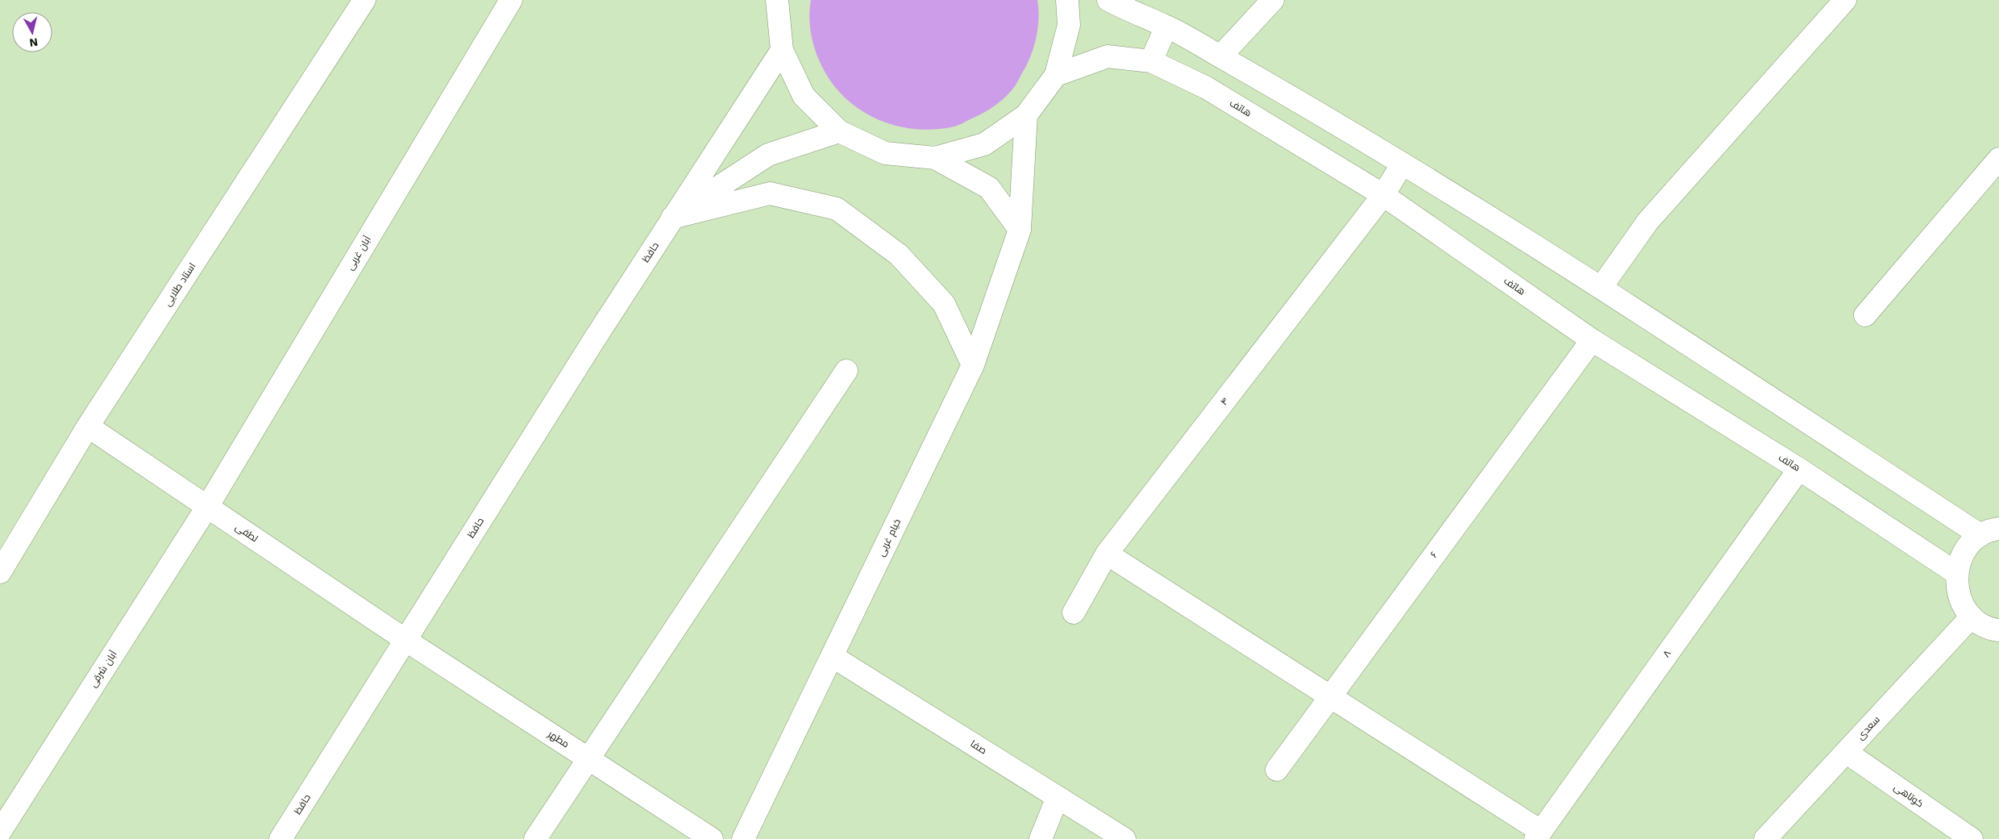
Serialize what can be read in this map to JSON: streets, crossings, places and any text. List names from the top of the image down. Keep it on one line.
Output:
{"streets":{"street":["هاتف","حافظ","آبان غربی","استاد طلایی","۴","لطفی","خیام غربی","۶","۸","آبان شرقی","سعدی","مطهر","صفا","کوتاهی"]},"crossings":[["هاتف","۴"],["هاتف","۶"],["هاتف","۸"],["حافظ","لطفی"],["حافظ","مطهر"],["آبان غربی","لطفی"],["آبان غربی","آبان شرقی"],["استاد طلایی","لطفی"],["لطفی","آبان شرقی"],["لطفی","مطهر"],["خیام غربی","صفا"],["سعدی","کوتاهی"]],"north":"bottom"}
